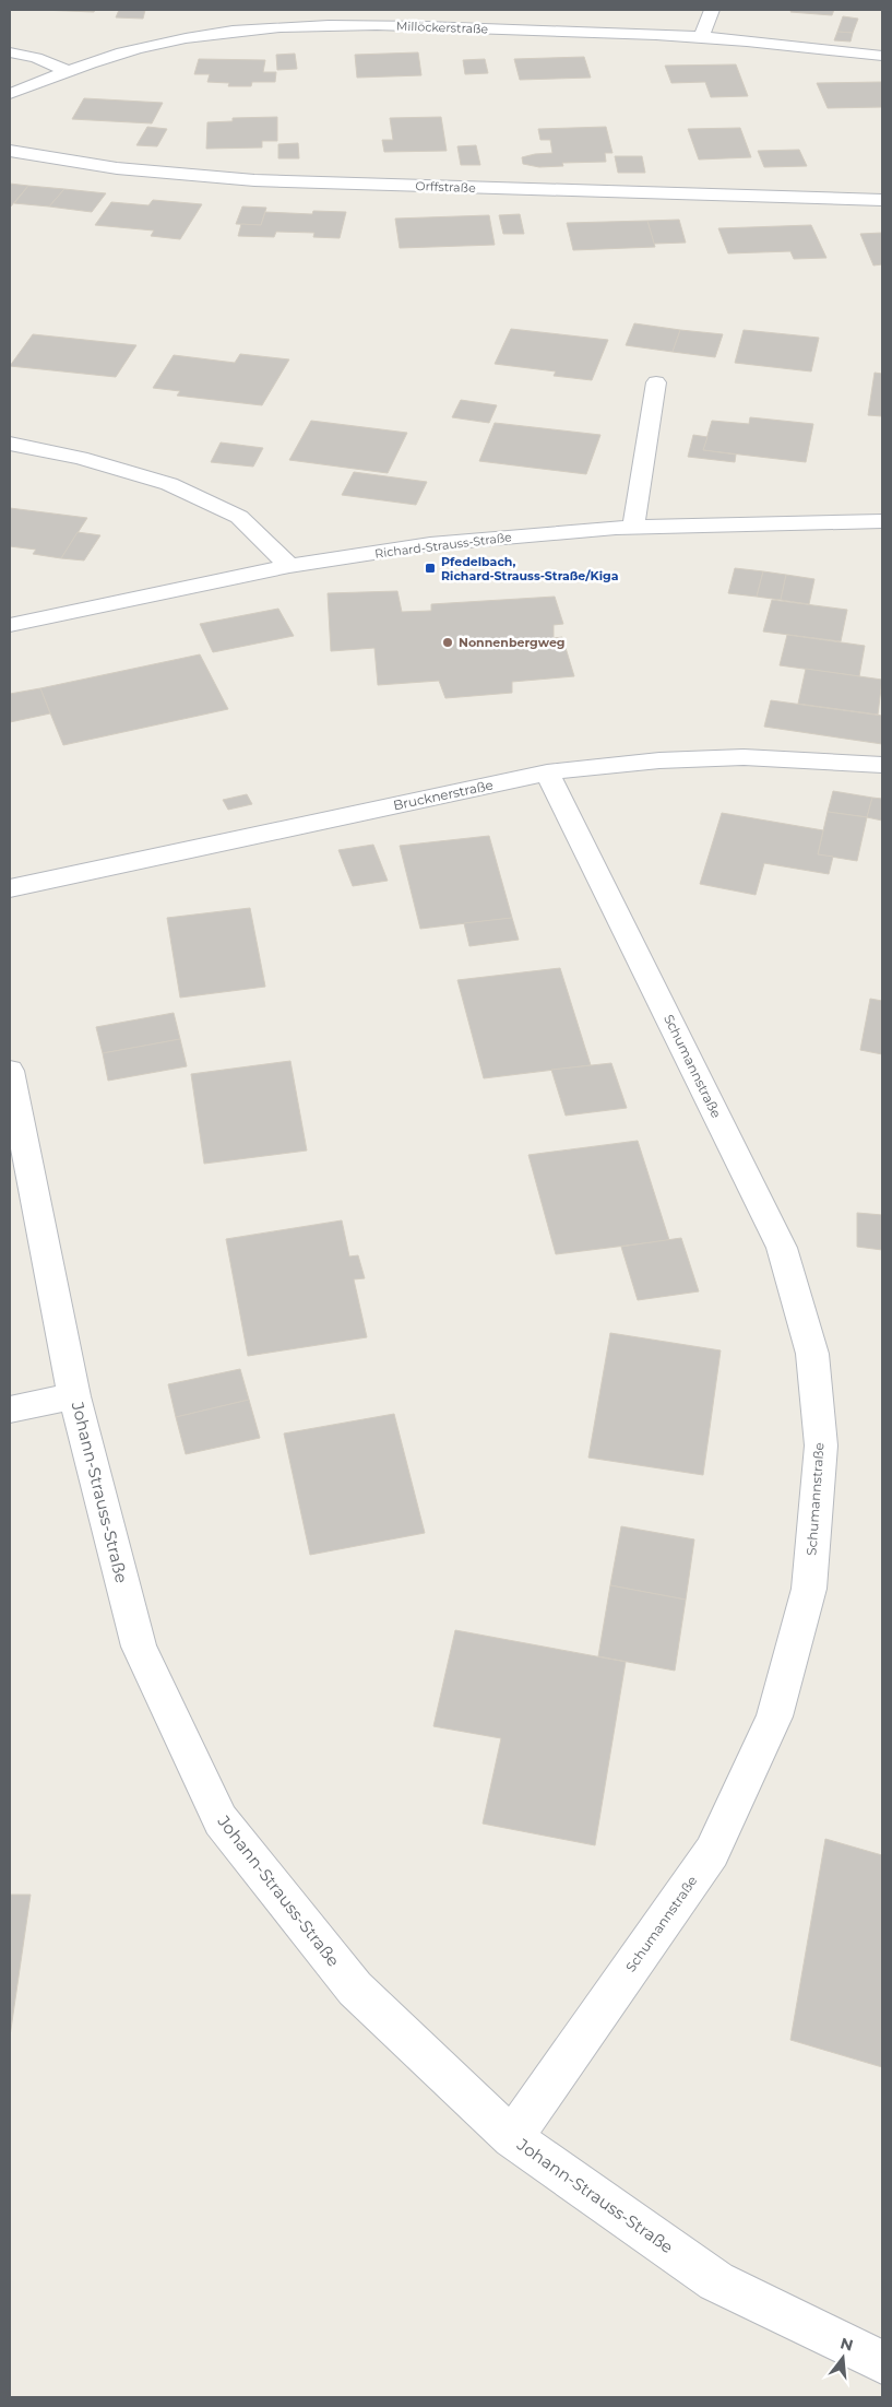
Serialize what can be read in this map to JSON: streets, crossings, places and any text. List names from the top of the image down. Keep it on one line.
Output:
{"streets":{"street":["Millöckerstraße","Orffstraße","Richard-Strauss-Straße","Brucknerstraße","Schumannstraße","Johann-Strauss-Straße"]},"crossings":[["Brucknerstraße","Schumannstraße"],["Schumannstraße","Johann-Strauss-Straße"]],"places":{"transit":["Pfedelbach, Richard-Strauss-Straße/Kiga"],"other":["Nonnenbergweg"]},"north":"top"}
